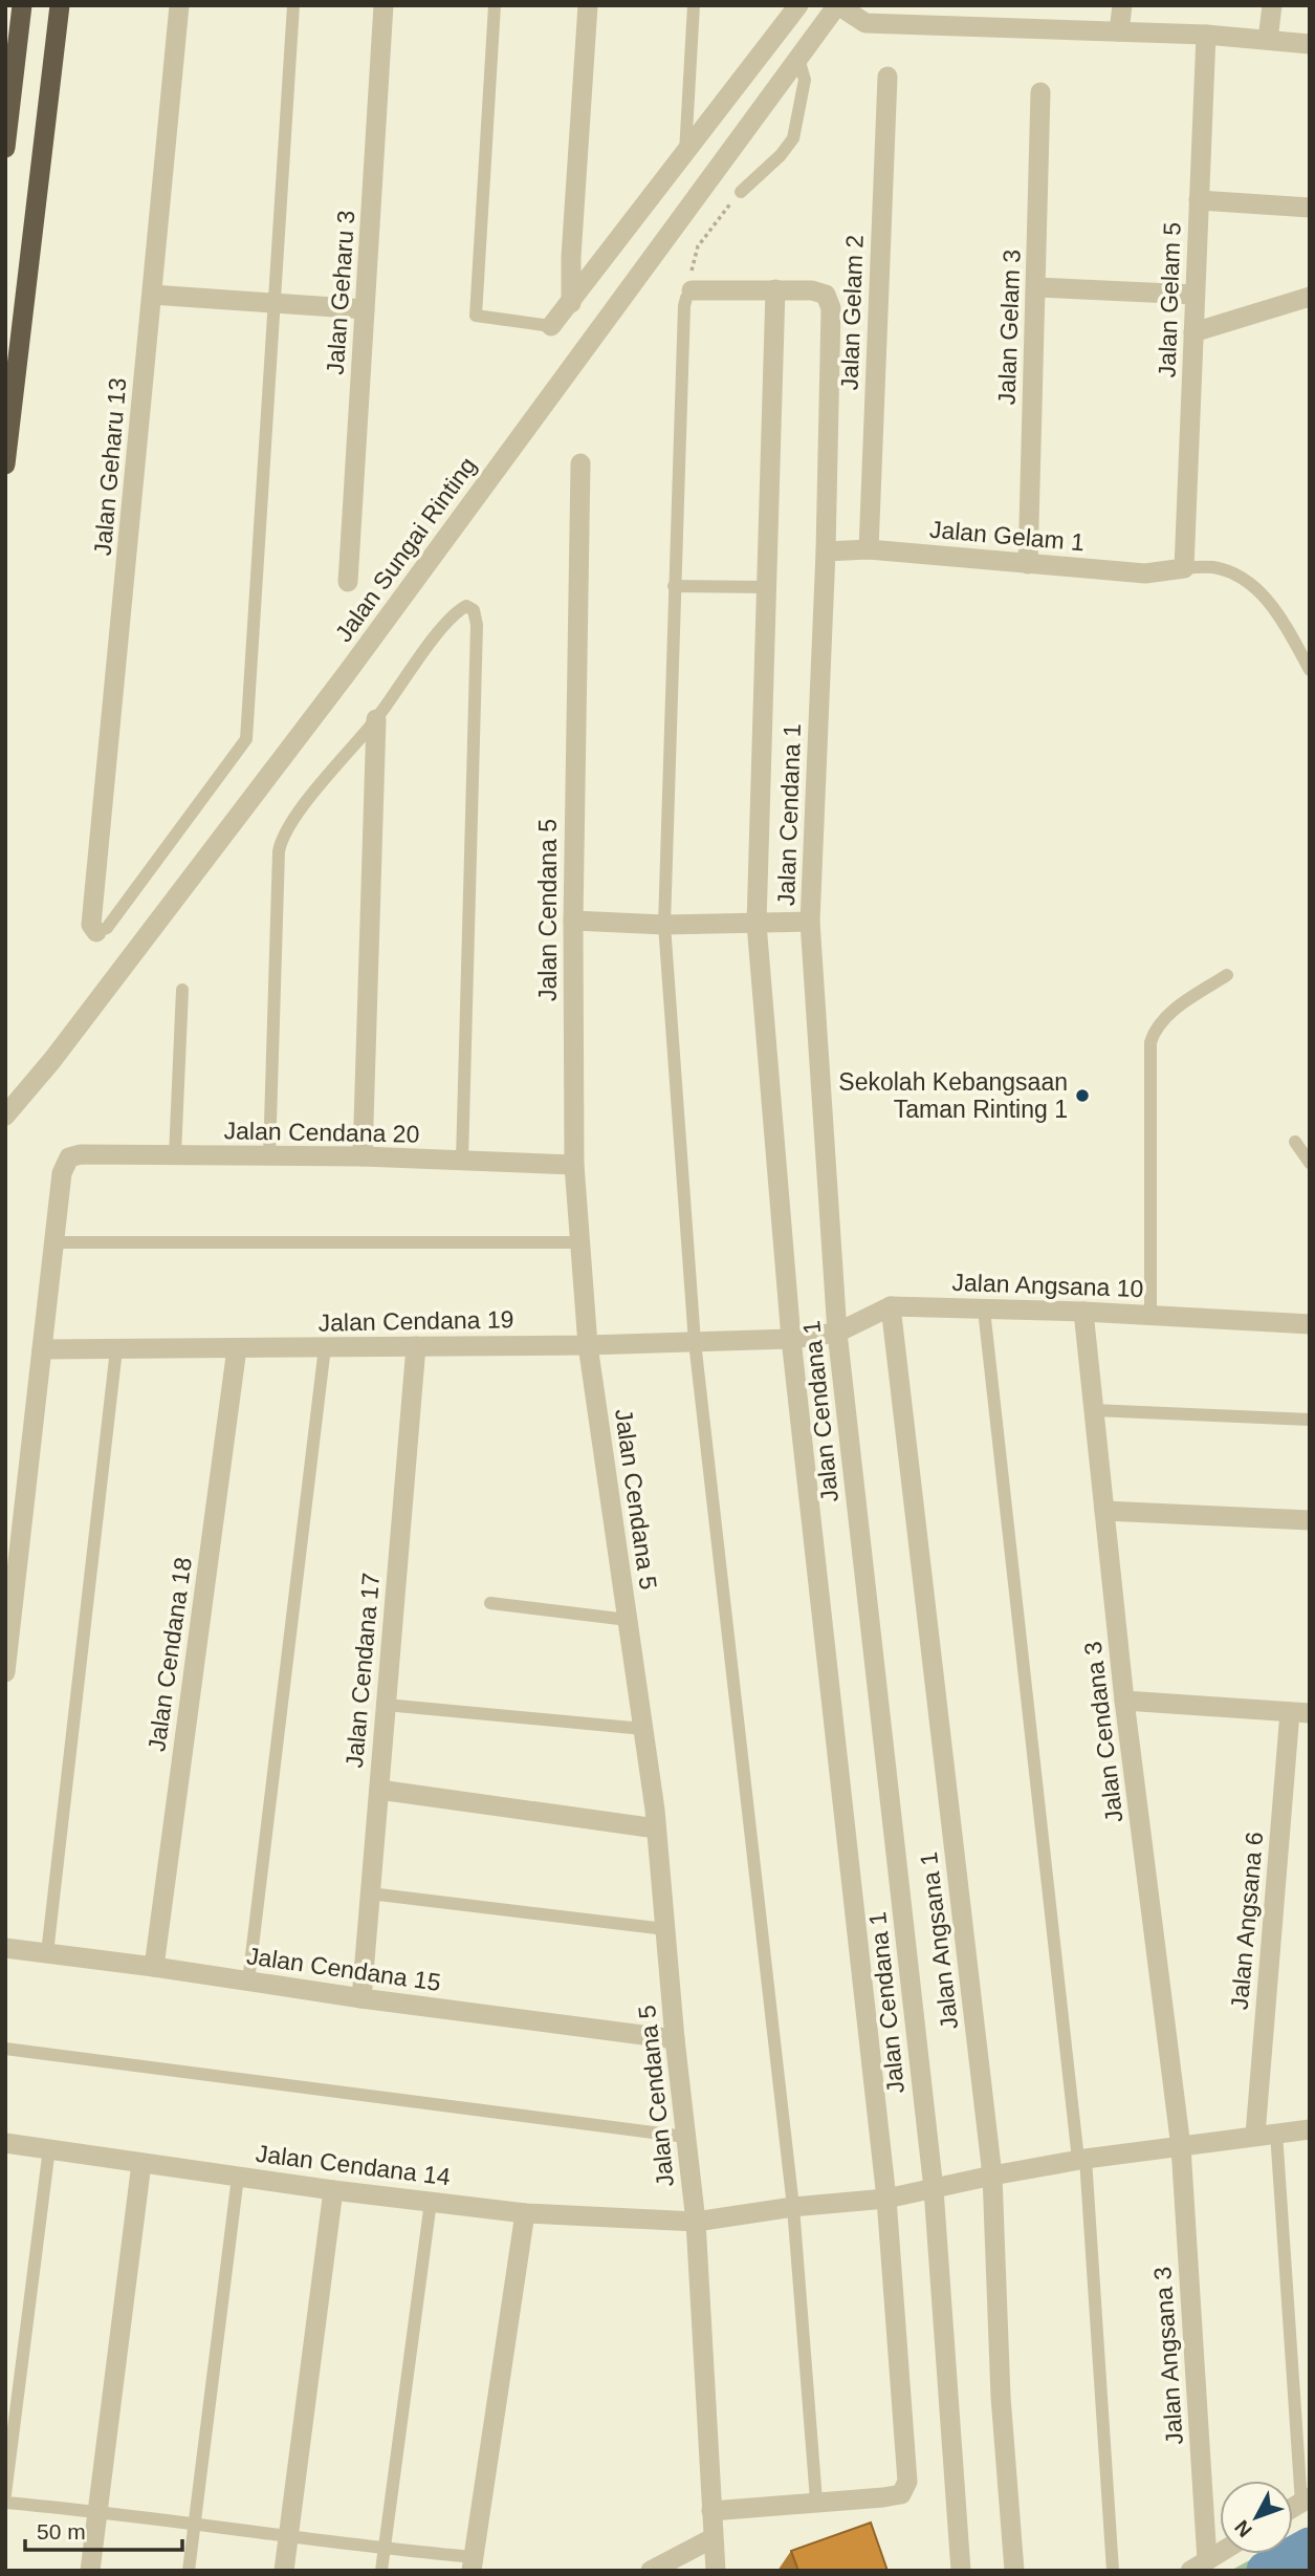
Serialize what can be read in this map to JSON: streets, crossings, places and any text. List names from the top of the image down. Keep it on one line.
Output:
{"streets":{"street":["Jalan Geharu 3","Jalan Gelam 5","Jalan Gelam 2","Jalan Gelam 3","Jalan Geharu 13","Jalan Gelam 1","Jalan Sungai Rinting","Jalan Cendana 1","Jalan Cendana 5","Jalan Cendana 20","Jalan Angsana 10","Jalan Cendana 19","Jalan Cendana 18","Jalan Cendana 17","Jalan Cendana 3","Jalan Angsana 6","Jalan Angsana 1","Jalan Cendana 15","Jalan Cendana 14","Jalan Angsana 3"]},"crossings":[["Jalan Gelam 5","Jalan Gelam 1"],["Jalan Gelam 2","Jalan Gelam 1"],["Jalan Gelam 3","Jalan Gelam 1"],["Jalan Gelam 1","Jalan Cendana 1"],["Jalan Cendana 1","Jalan Angsana 10"],["Jalan Cendana 1","Jalan Cendana 19"],["Jalan Cendana 1","Jalan Cendana 14"],["Jalan Cendana 5","Jalan Cendana 20"],["Jalan Cendana 5","Jalan Cendana 19"],["Jalan Cendana 5","Jalan Cendana 15"],["Jalan Cendana 5","Jalan Cendana 14"],["Jalan Angsana 10","Jalan Cendana 19"],["Jalan Angsana 10","Jalan Cendana 3"],["Jalan Angsana 10","Jalan Angsana 1"],["Jalan Cendana 19","Jalan Cendana 18"],["Jalan Cendana 19","Jalan Cendana 17"],["Jalan Cendana 18","Jalan Cendana 15"],["Jalan Cendana 17","Jalan Cendana 15"],["Jalan Cendana 3","Jalan Cendana 14"],["Jalan Cendana 3","Jalan Angsana 3"],["Jalan Angsana 6","Jalan Cendana 14"],["Jalan Angsana 1","Jalan Cendana 14"],["Jalan Cendana 14","Jalan Angsana 3"]],"places":["Sekolah Kebangsaan Taman Rinting 1"],"scale_bar":"50 m","north":"bottom left"}
